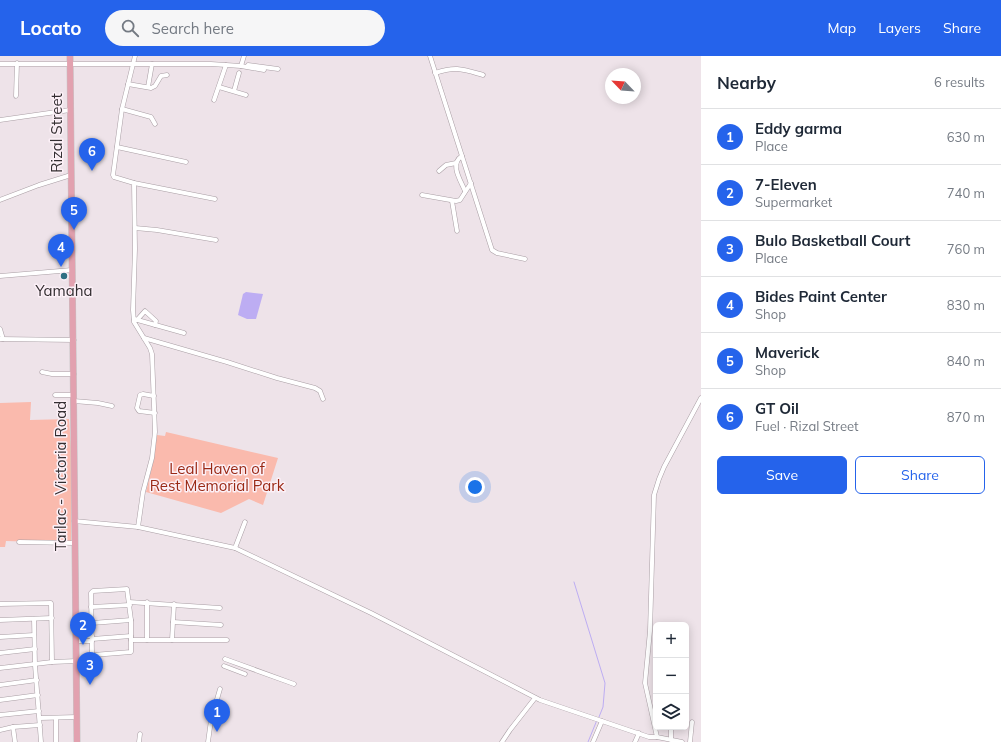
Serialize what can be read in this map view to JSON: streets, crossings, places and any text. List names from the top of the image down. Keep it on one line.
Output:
{"streets":{"main road":["Rizal Street","Tarlac - Victoria Road"]},"crossings":[["Rizal Street","Tarlac - Victoria Road"]],"parks":["Leal Haven of Rest Memorial Park"],"places":["Yamaha"],"north":"top left","page":{"header":"Locato","search":"Search here","nav":["Map","Layers","Share"],"heading":["Nearby","6 results"],"list":[{"mark":"1","name":"Eddy garma","note":"Place","value":"630 m"},{"mark":"2","name":"7-Eleven","note":"Supermarket","value":"740 m"},{"mark":"3","name":"Bulo Basketball Court","note":"Place","value":"760 m"},{"mark":"4","name":"Bides Paint Center","note":"Shop","value":"830 m"},{"mark":"5","name":"Maverick","note":"Shop","value":"840 m"},{"mark":"6","name":"GT Oil","note":"Fuel · Rizal Street","value":"870 m"}],"pins":["6","5","4","2","3","1"],"buttons":["Save","Share"],"map_buttons":["+","−"]}}
